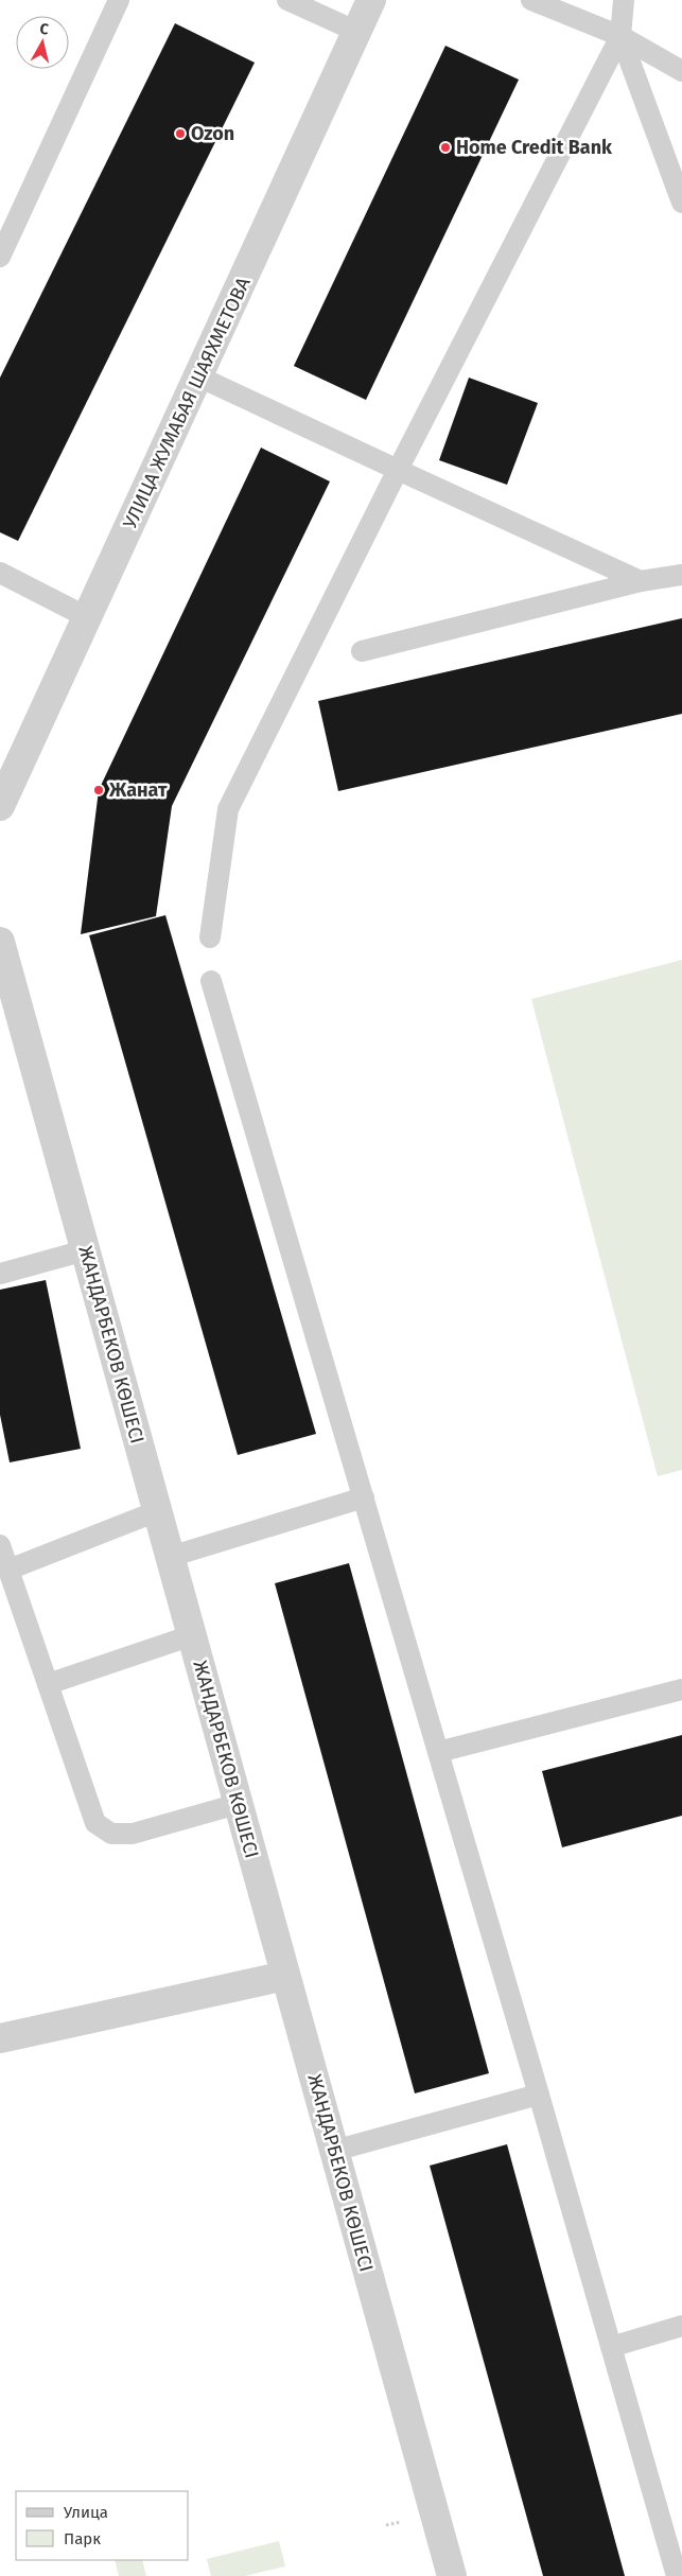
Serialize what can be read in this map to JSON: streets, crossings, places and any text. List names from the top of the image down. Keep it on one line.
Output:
{"streets":{"street":["УЛИЦА ЖУМАБАЯ ШАЯХМЕТОВА","ЖАНДАРБЕКОВ КӨШЕСІ"]},"places":["Ozon","Home Credit Bank","Жанат"],"legend":["Улица","Парк"],"north":"top"}
